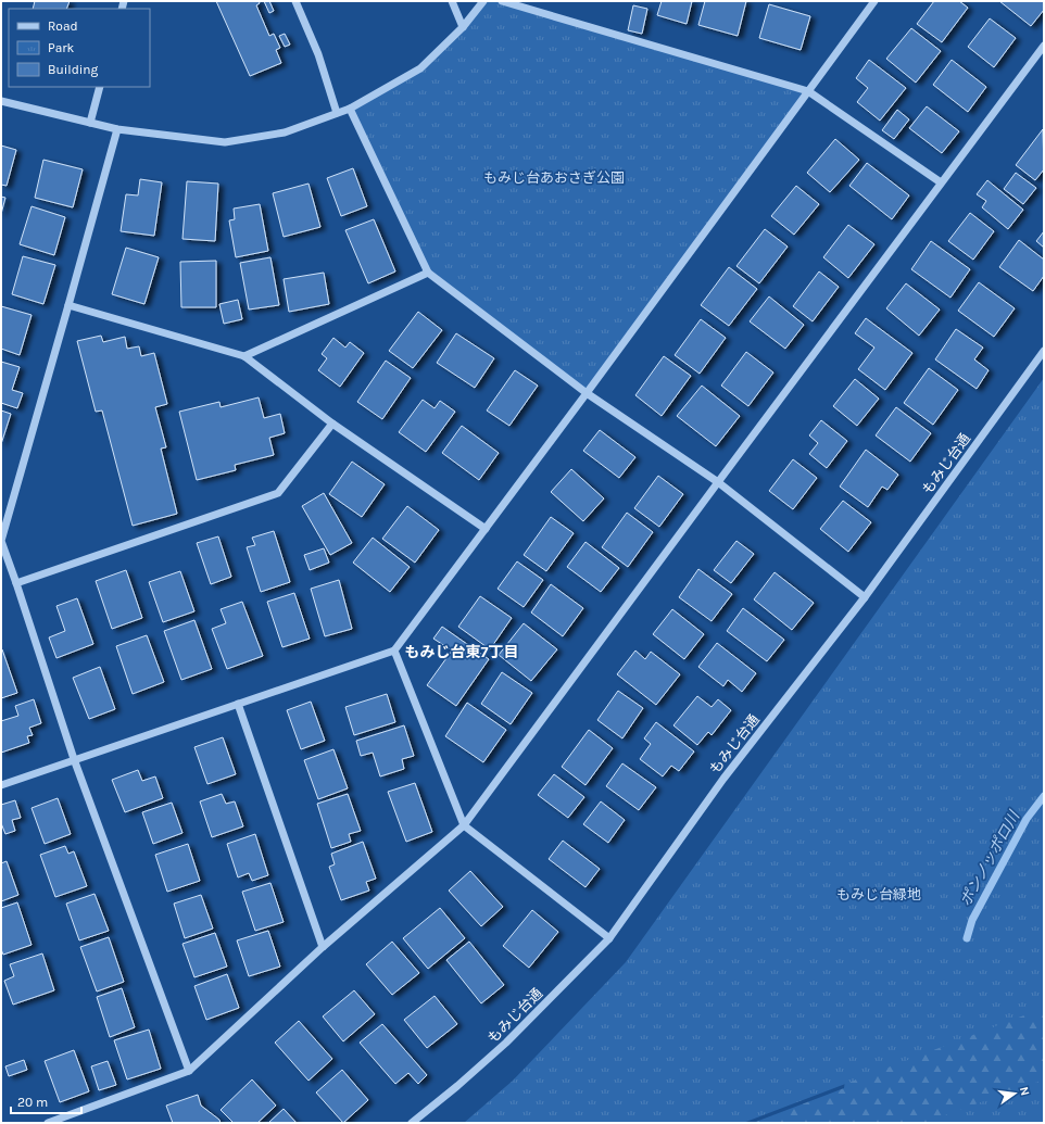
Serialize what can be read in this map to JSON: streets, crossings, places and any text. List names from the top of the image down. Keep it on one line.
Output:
{"streets":{"street":["もみじ台通"]},"districts":["もみじ台東7丁目"],"water":["ポンノッポロ川"],"parks":["もみじ台あおさぎ公園","もみじ台緑地"],"legend":["Road","Park","Building"],"scale_bar":"20 m","north":"right"}
